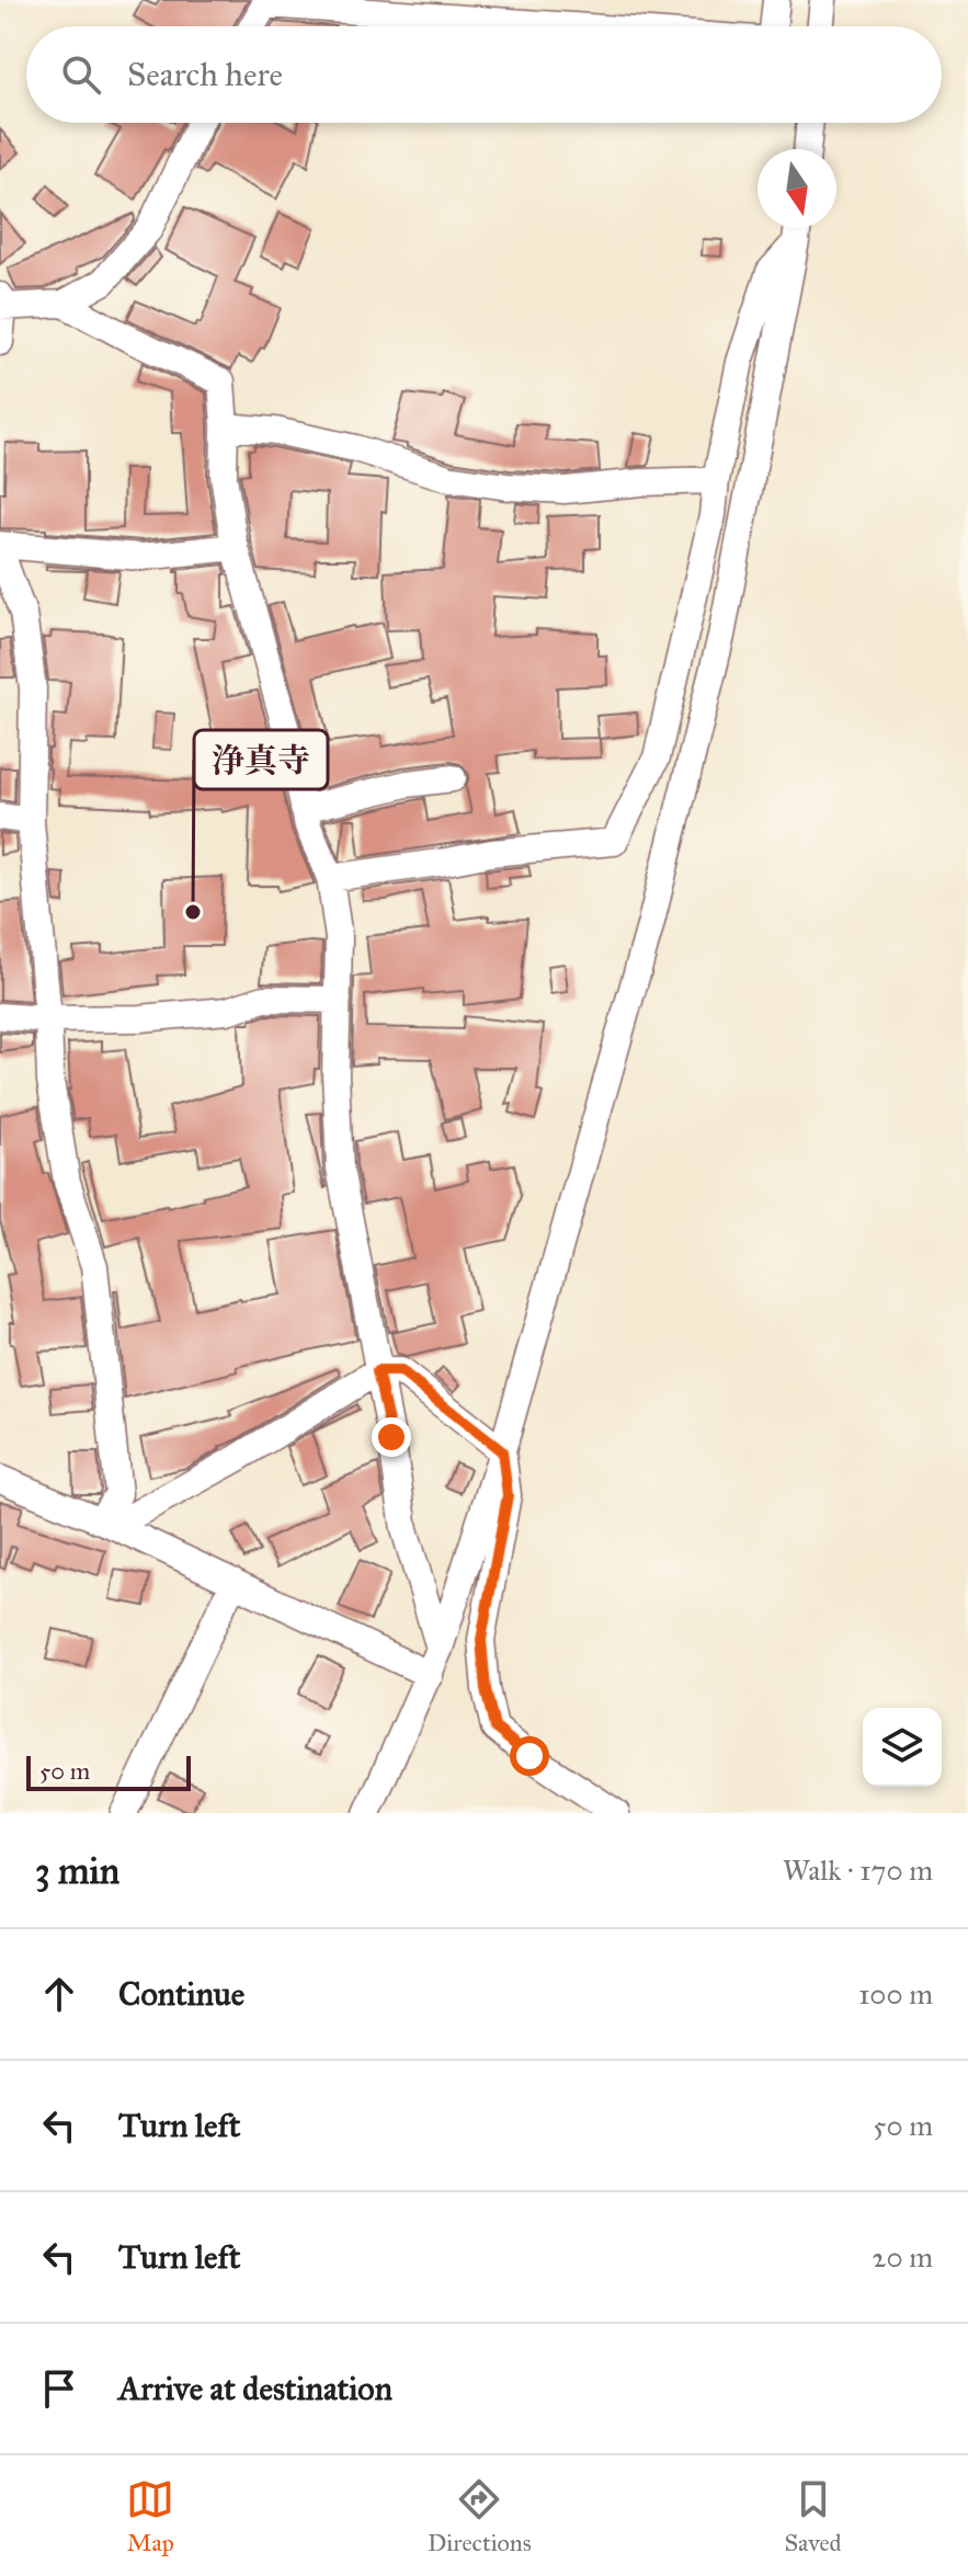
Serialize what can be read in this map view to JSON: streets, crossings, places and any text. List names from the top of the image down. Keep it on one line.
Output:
{"places":["浄真寺"],"scale_bar":"50 m","north":"bottom","page":{"search":"Search here","scale":"50 m","heading":["3 min","Walk · 170 m"],"list":[["Continue","100 m"],["Turn left","50 m"],["Turn left","20 m"],"Arrive at destination"],"nav":["Map","Directions","Saved"]}}
